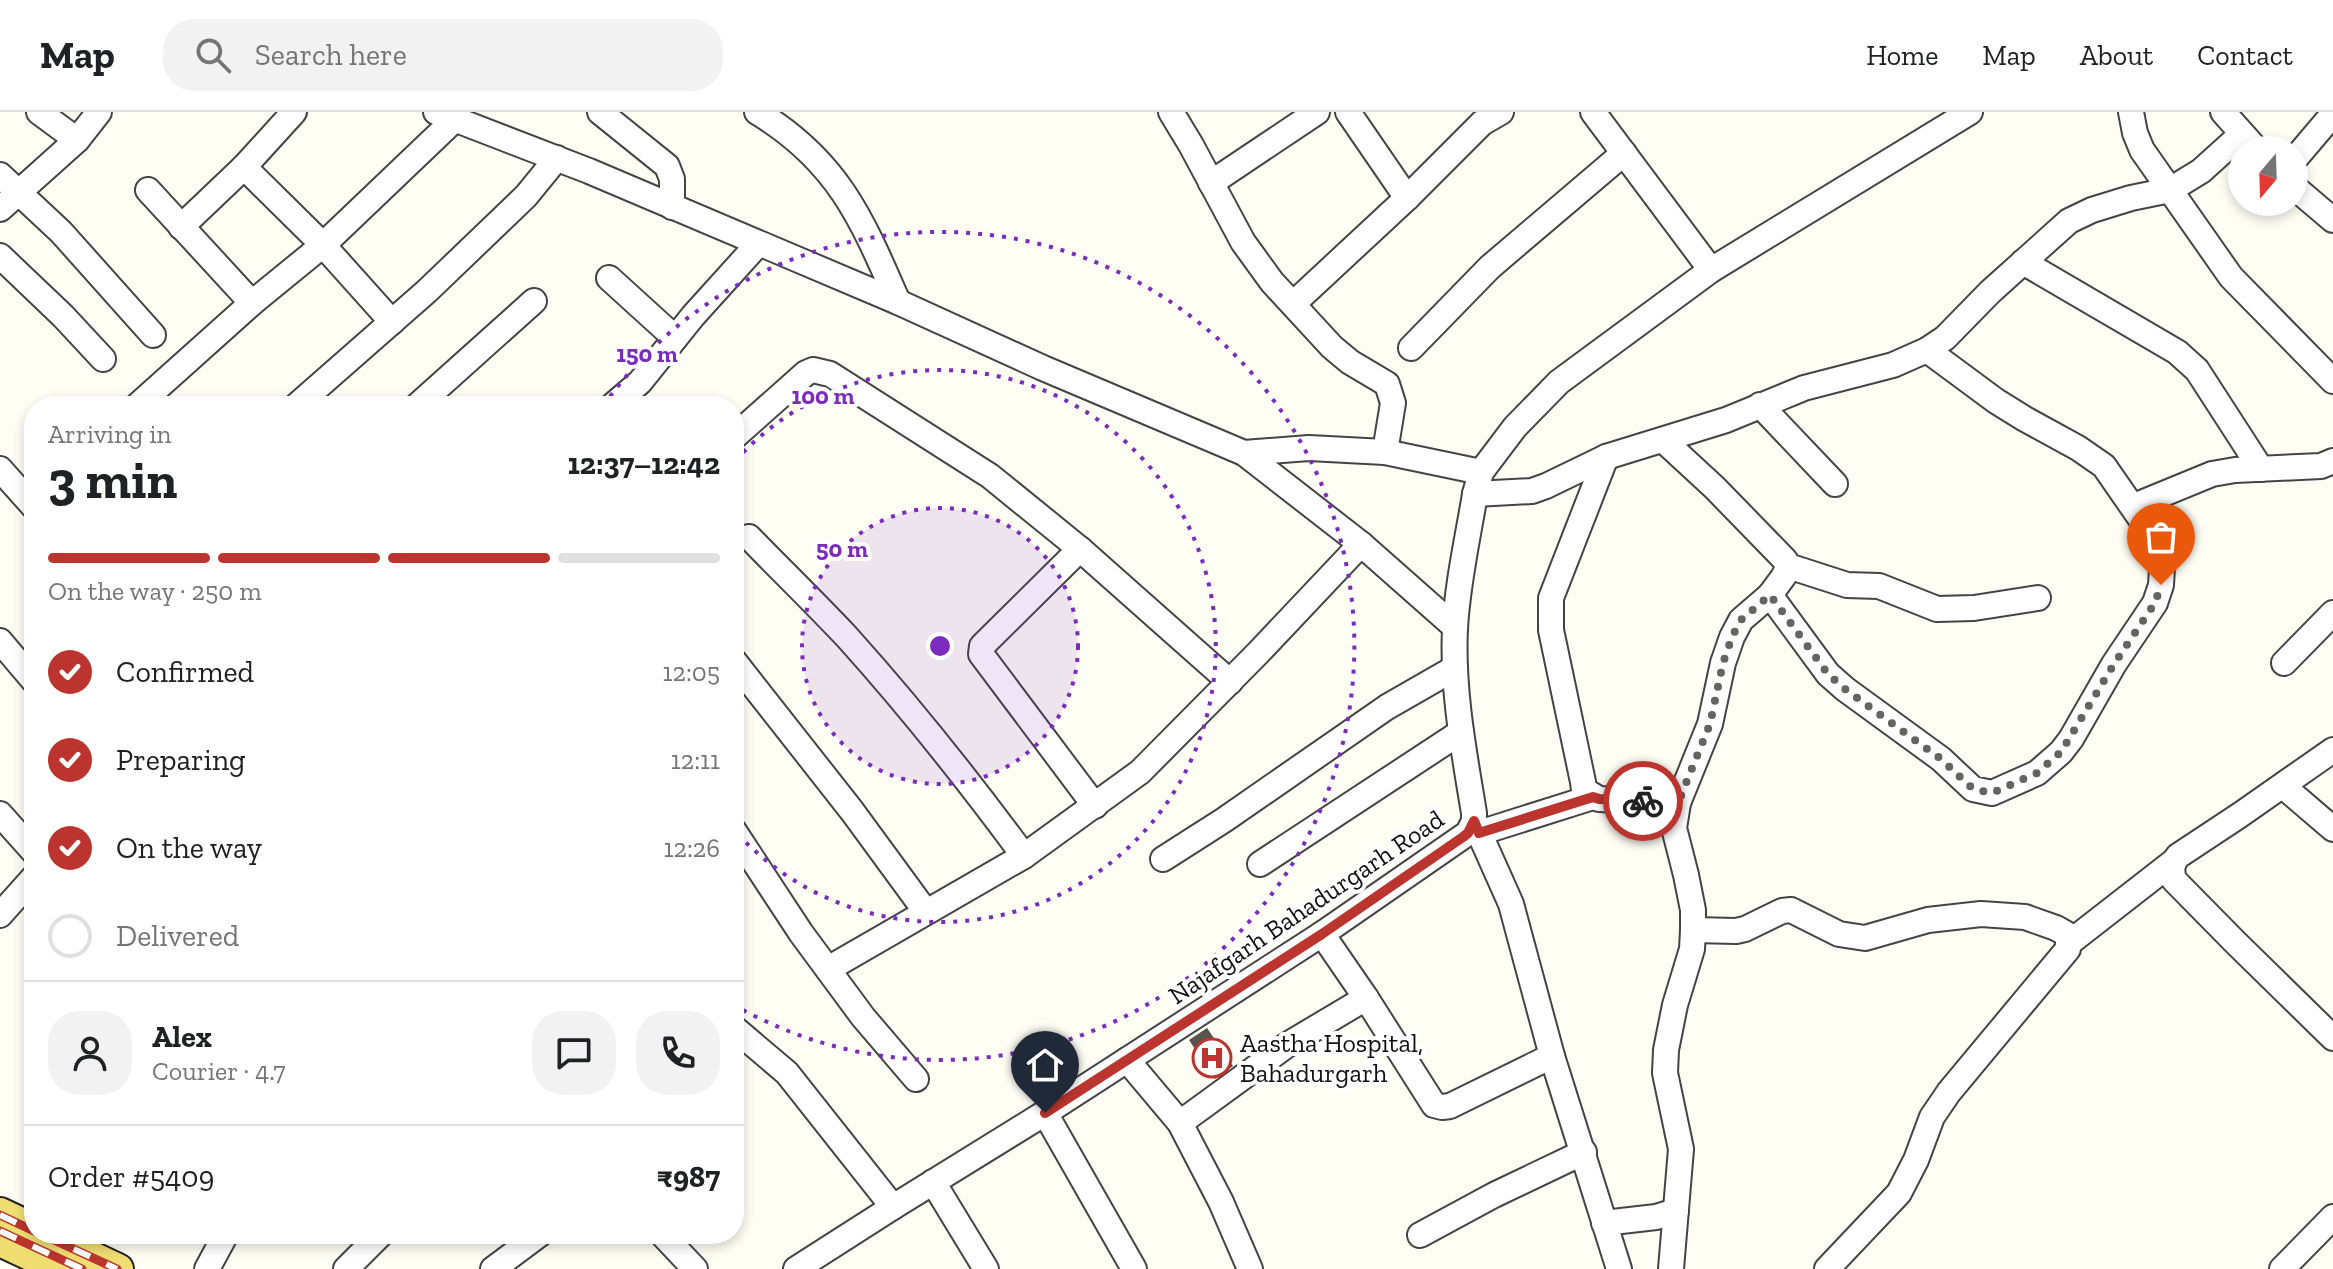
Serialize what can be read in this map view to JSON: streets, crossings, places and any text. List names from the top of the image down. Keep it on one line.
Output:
{"streets":{"street":["Najafgarh Bahadurgarh Road"]},"places":{"hospital":["Aastha Hospital, Bahadurgarh"]},"north":"bottom","page":{"header":"Map","search":"Search here","nav":["Home","Map","About","Contact"],"heading":["3 min","Arriving in","12:37–12:42"],"panel":["Alex","Courier · 4.7","Order #5409","₹987"],"bar":"On the way · 250 m","list":[["Confirmed","12:05"],["Preparing","12:11"],["On the way","12:26"],"Delivered"]},"rings":["150 m","100 m","50 m"]}
